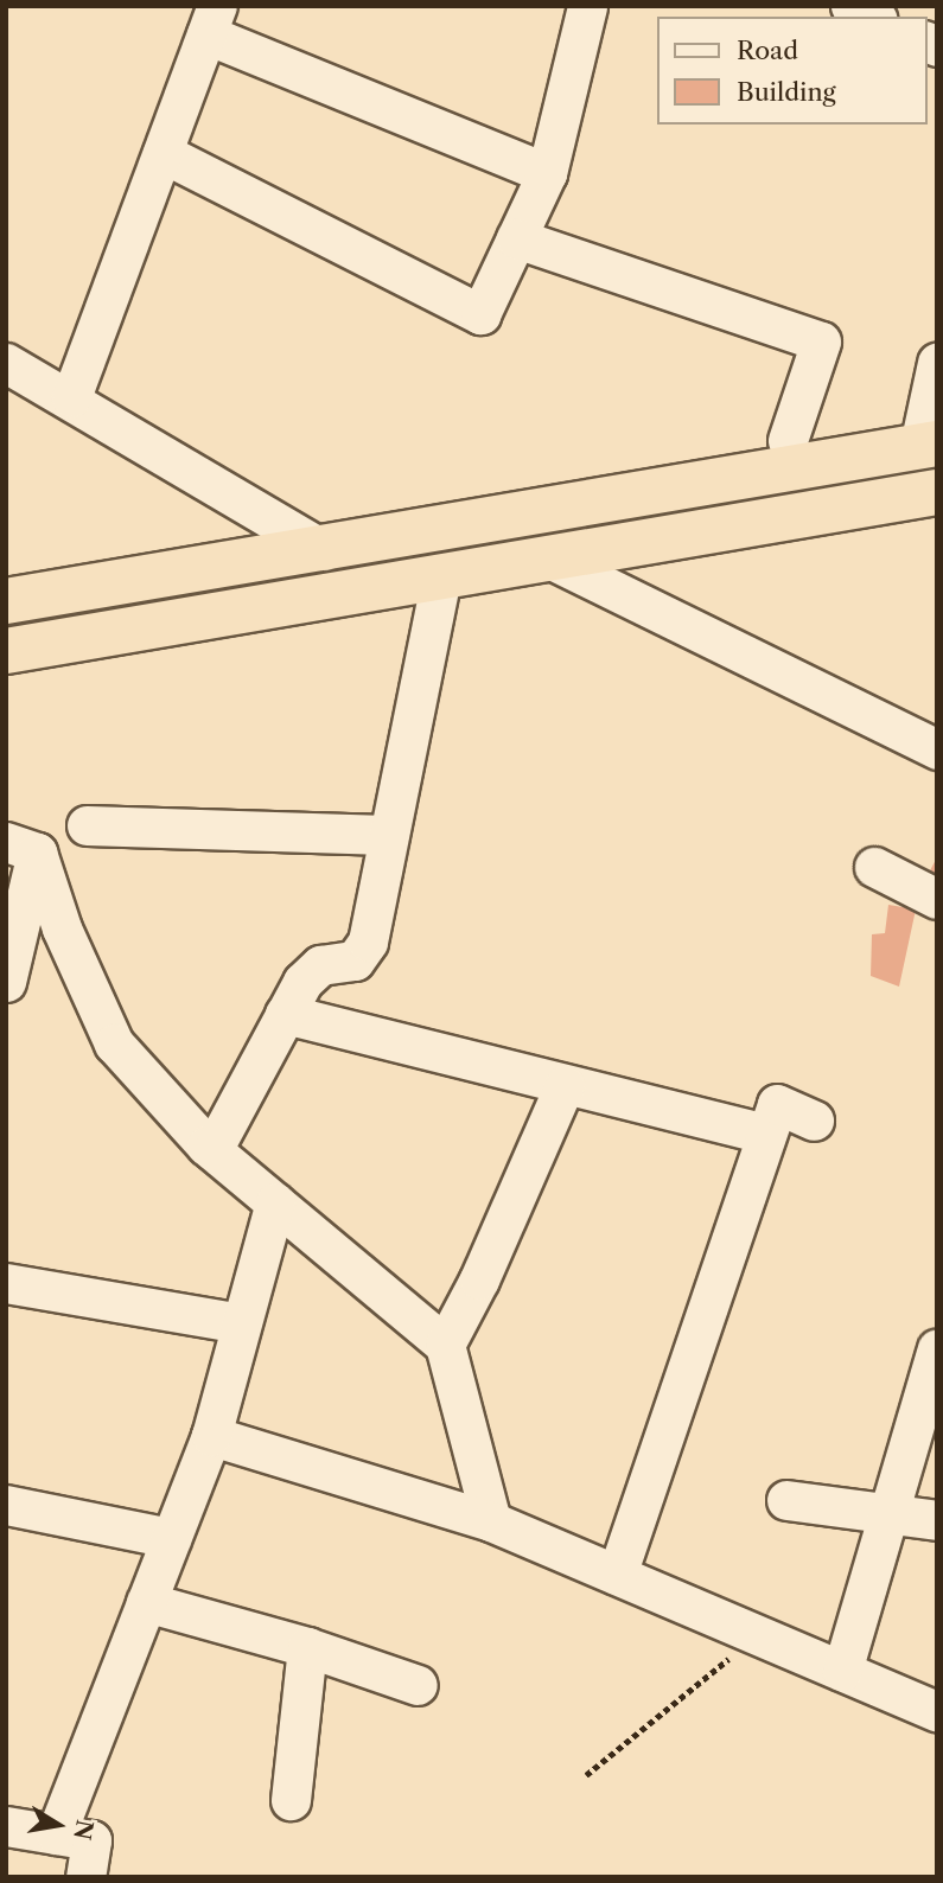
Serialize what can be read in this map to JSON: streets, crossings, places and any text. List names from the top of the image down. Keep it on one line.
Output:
{"legend":["Road","Building"],"north":"right"}
